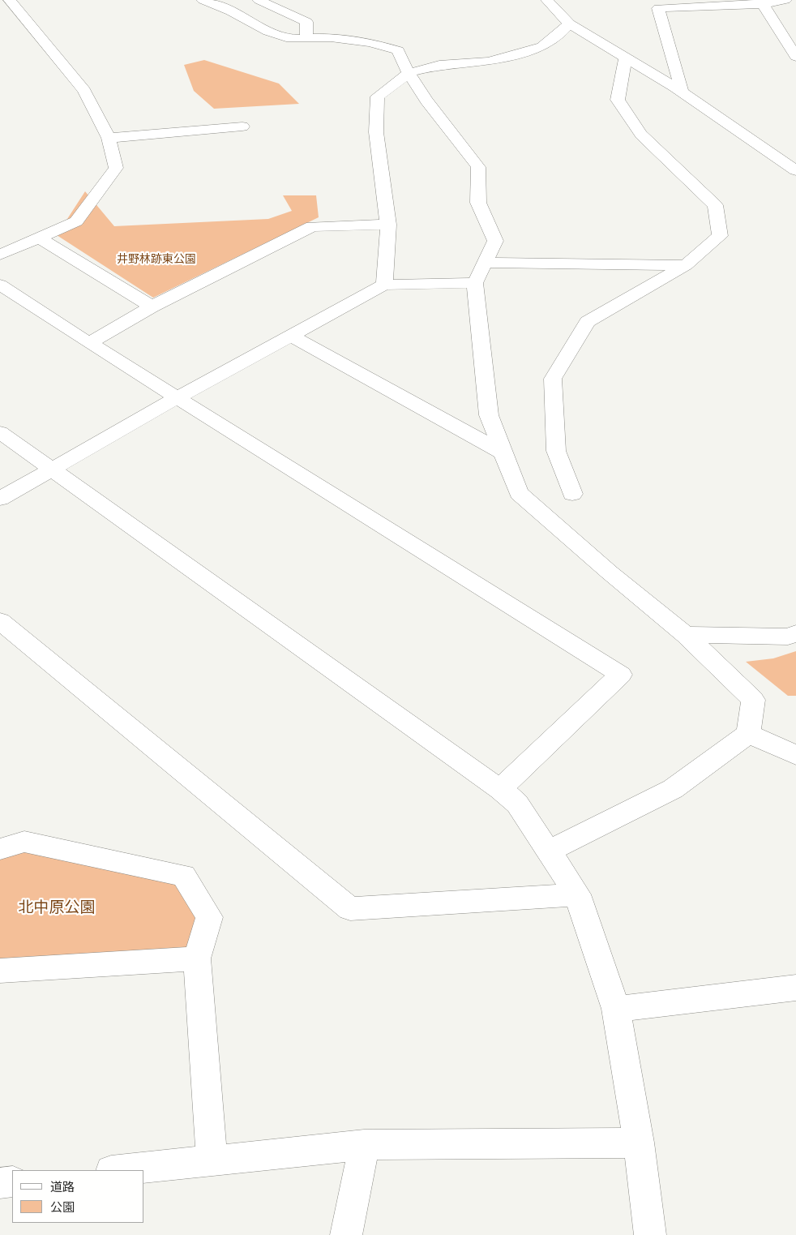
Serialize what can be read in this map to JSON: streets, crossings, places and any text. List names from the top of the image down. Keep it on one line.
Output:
{"parks":["井野林跡東公園","北中原公園"],"legend":["道路","公園"]}
